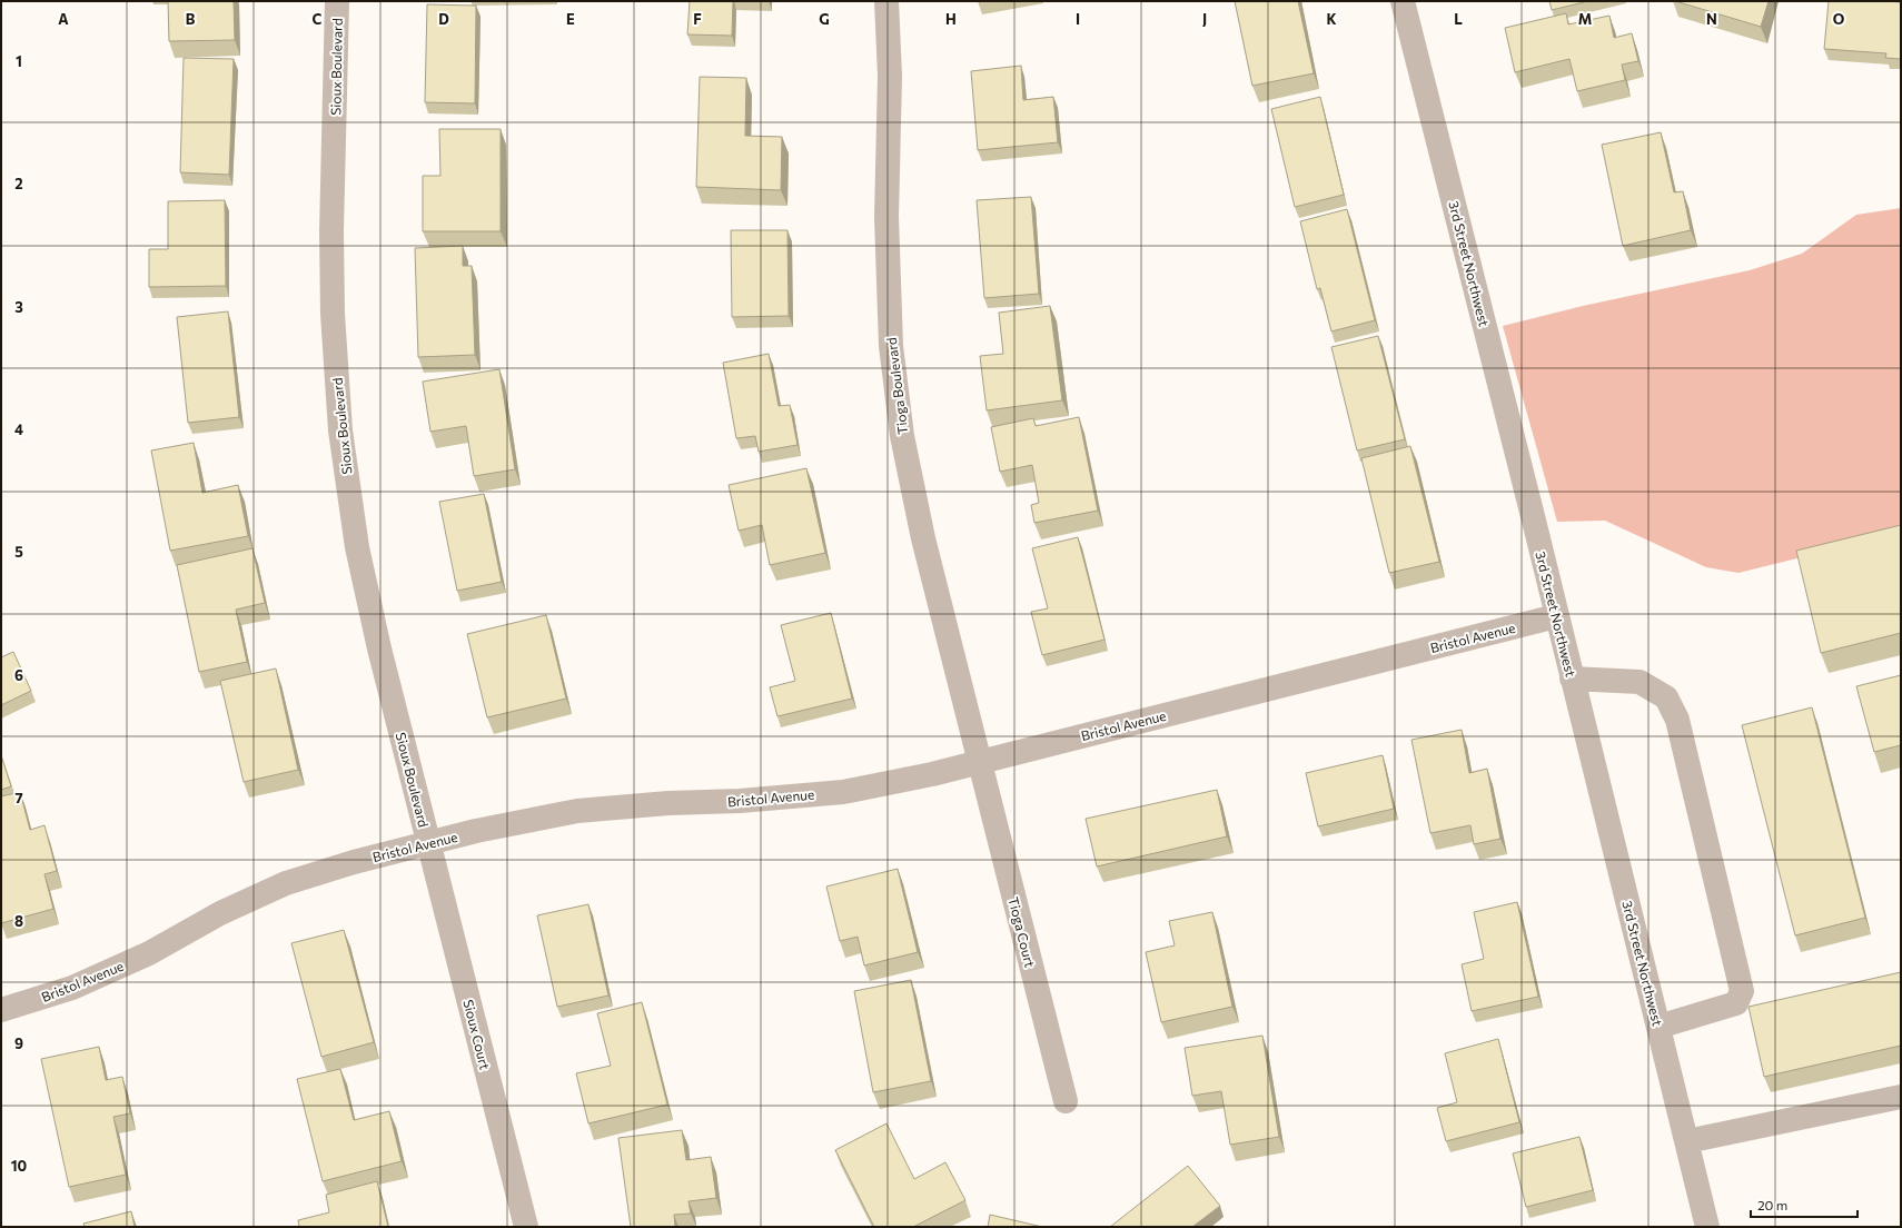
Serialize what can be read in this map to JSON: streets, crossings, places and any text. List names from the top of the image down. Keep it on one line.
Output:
{"streets":{"street":["Sioux Boulevard","3rd Street Northwest","Tioga Boulevard","Bristol Avenue","Tioga Court","Sioux Court"]},"crossings":[["Sioux Boulevard","Bristol Avenue"],["Sioux Boulevard","Sioux Court"],["3rd Street Northwest","Bristol Avenue"],["Tioga Boulevard","Bristol Avenue"],["Tioga Boulevard","Tioga Court"],["Bristol Avenue","Tioga Court"],["Bristol Avenue","Sioux Court"]],"scale_bar":"20 m","grid":{"columns":["A","B","C","D","E","F","G","H","I","J","K","L","M","N","O"],"rows":["1","2","3","4","5","6","7","8","9","10"]}}
